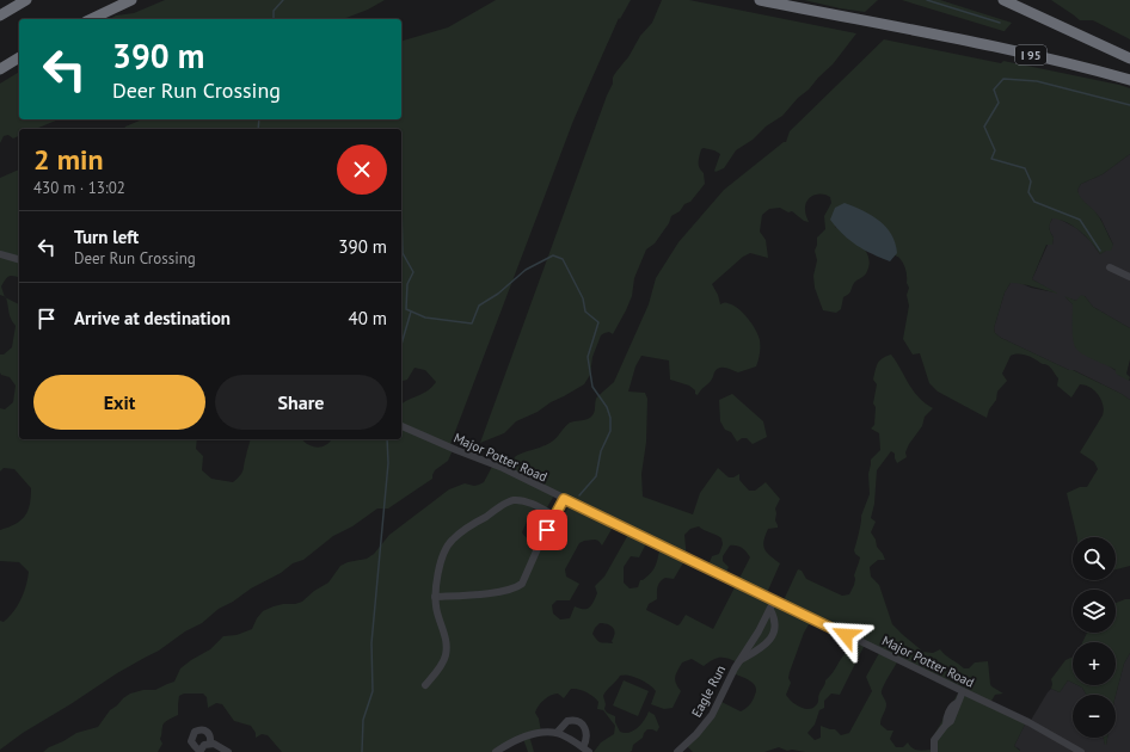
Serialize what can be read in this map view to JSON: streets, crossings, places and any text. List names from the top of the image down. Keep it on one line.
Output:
{"streets":{"highway":["I 95"],"street":["Major Potter Road","Eagle Run"]},"crossings":[["Major Potter Road","Eagle Run"]],"page":{"turn":["390 m","Deer Run Crossing"],"heading":["2 min","430 m · 13:02"],"list":[{"name":"Turn left","note":"Deer Run Crossing","value":"390 m"},{"name":"Arrive at destination","value":"40 m"}],"buttons":["Exit","Share"],"map_buttons":["+","−"]}}
